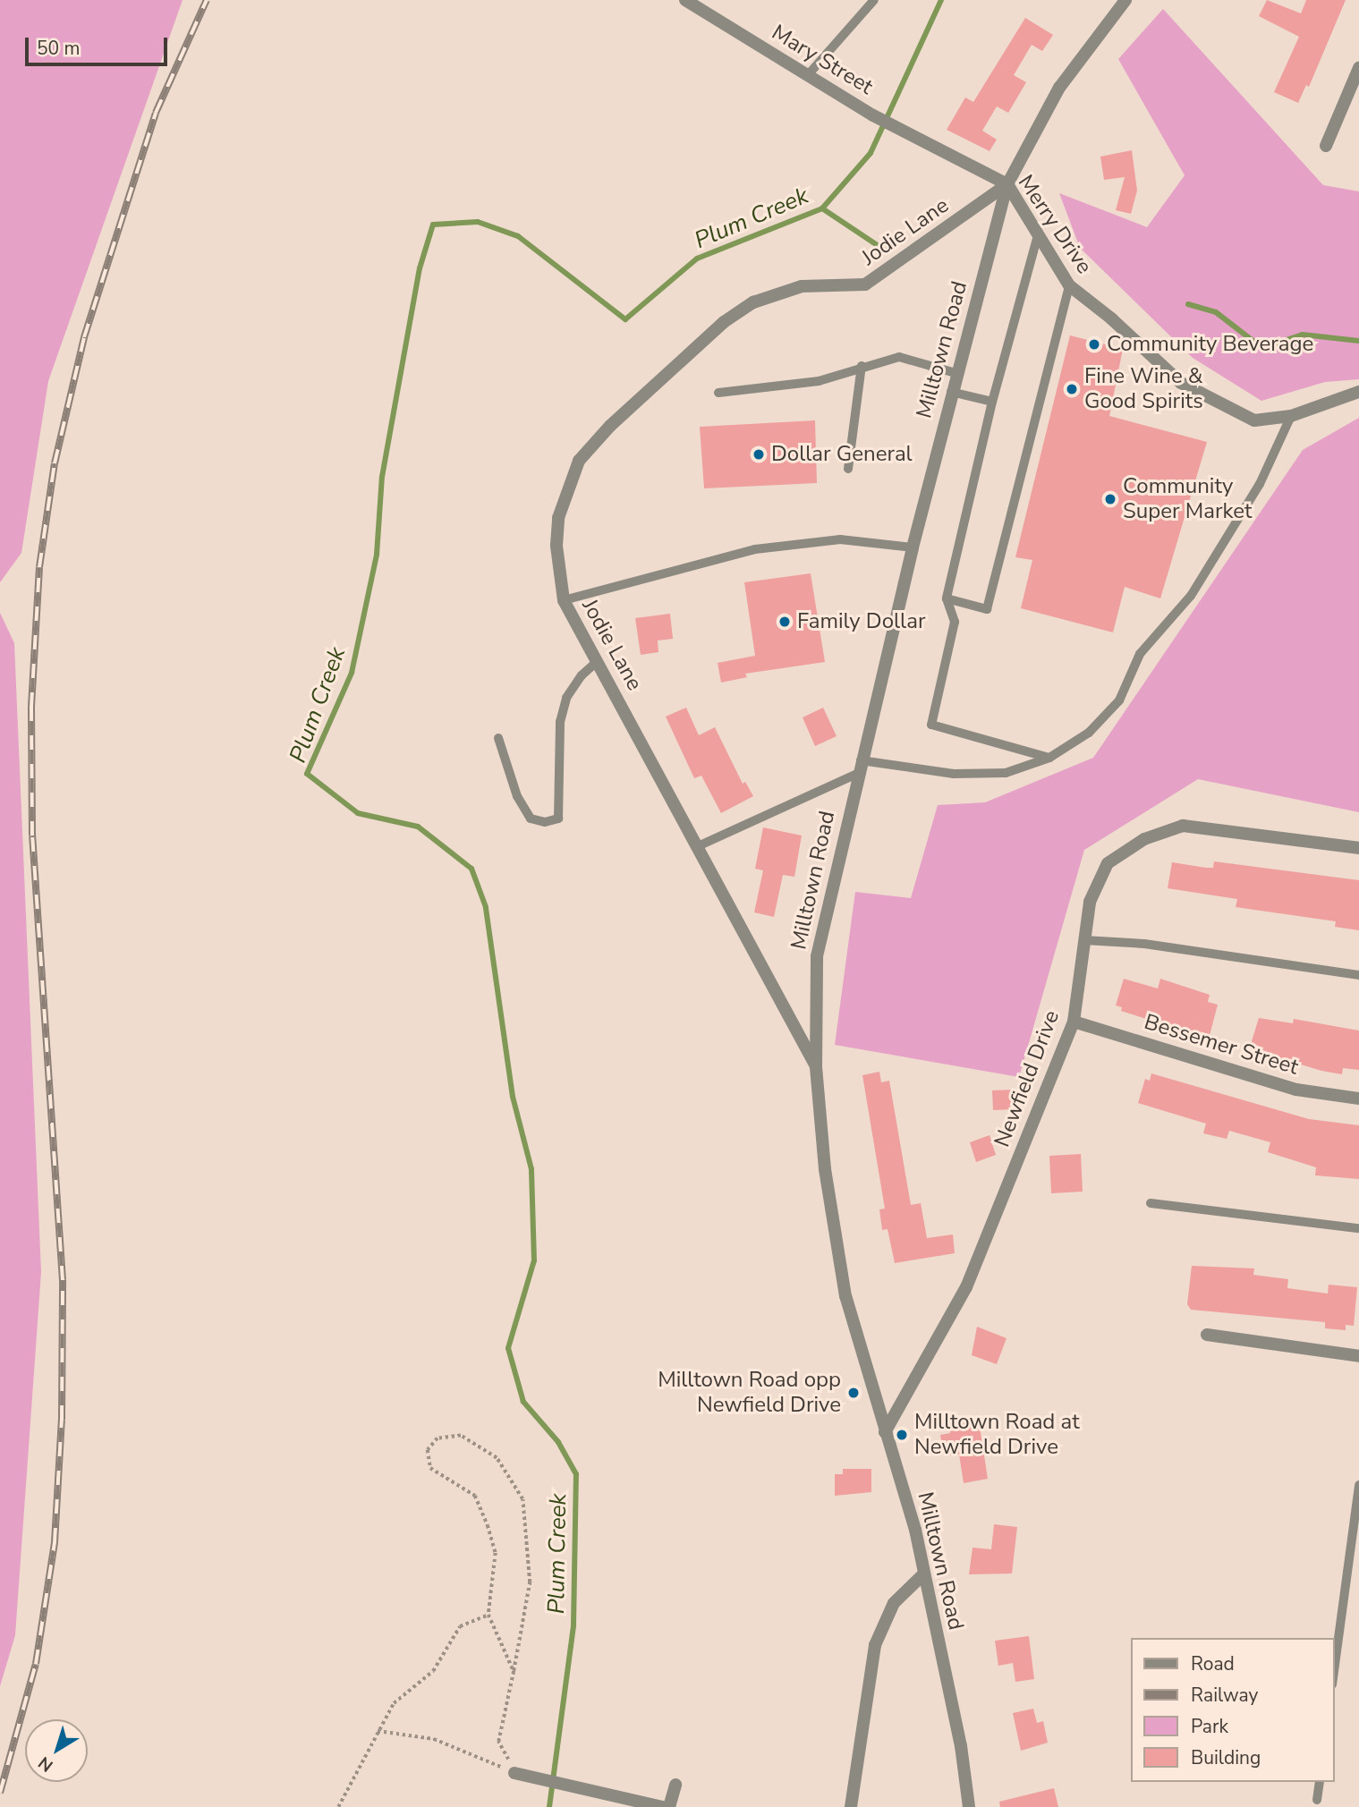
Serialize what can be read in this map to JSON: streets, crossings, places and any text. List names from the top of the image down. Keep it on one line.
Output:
{"streets":{"street":["Mary Street","Merry Drive","Jodie Lane","Milltown Road","Bessemer Street","Newfield Drive"]},"crossings":[["Mary Street","Merry Drive"],["Merry Drive","Jodie Lane"],["Merry Drive","Milltown Road"],["Jodie Lane","Milltown Road"],["Milltown Road","Newfield Drive"],["Bessemer Street","Newfield Drive"]],"water":["Plum Creek"],"places":["Community Beverage","Fine Wine & Good Spirits","Dollar General","Community Super Market","Family Dollar","Milltown Road opp Newfield Drive","Milltown Road at Newfield Drive"],"legend":["Road","Railway","Park","Building"],"scale_bar":"50 m","north":"bottom left"}
